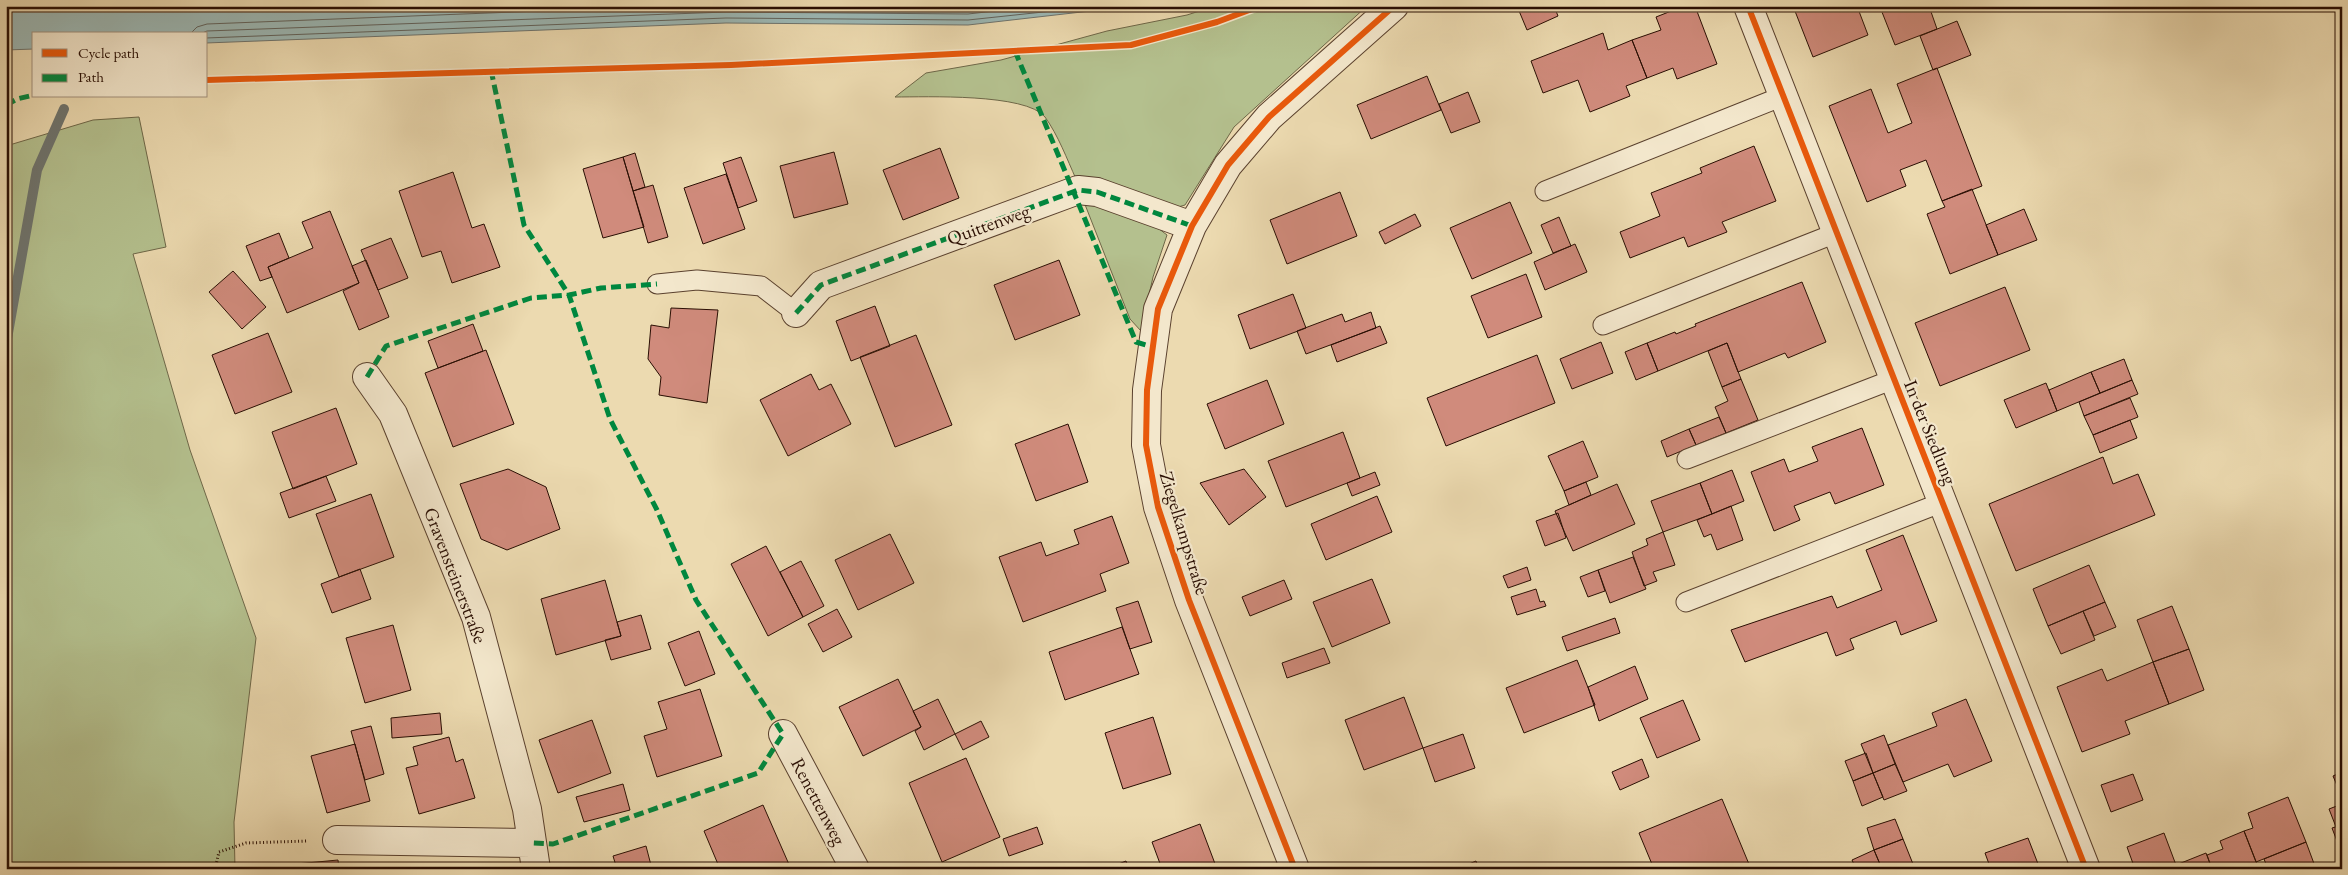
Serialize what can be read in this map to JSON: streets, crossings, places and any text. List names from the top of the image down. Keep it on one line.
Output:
{"streets":{"street":["Quittenweg","In der Siedlung","Ziegelkampstraße","Gravensteinerstraße","Renettenweg"]},"crossings":[["Quittenweg","Ziegelkampstraße"]],"legend":["Cycle path","Path"]}
